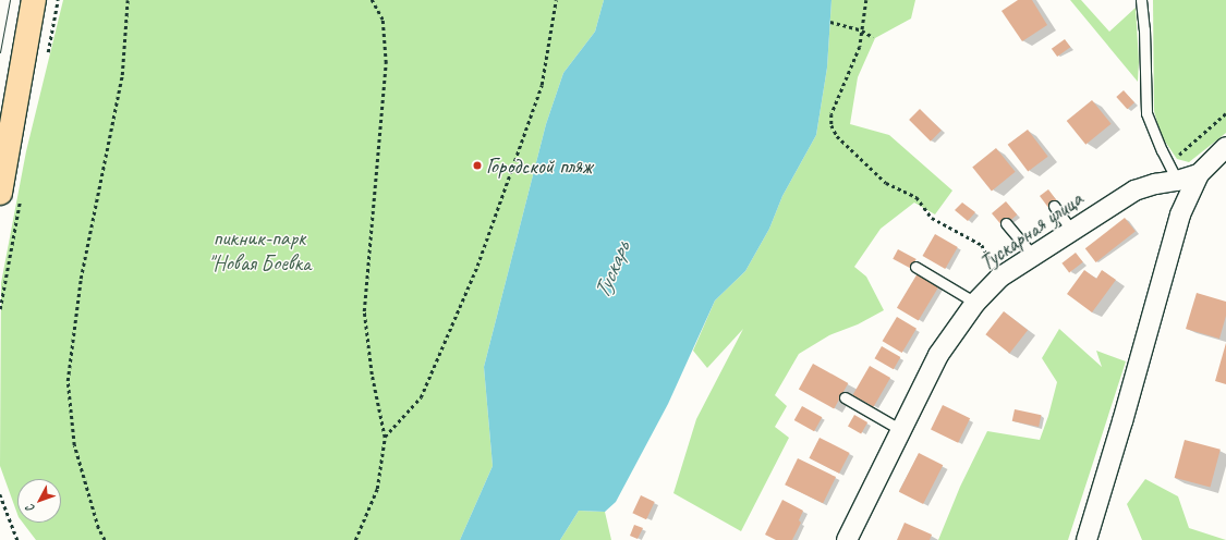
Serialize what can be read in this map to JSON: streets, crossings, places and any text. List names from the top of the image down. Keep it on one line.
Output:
{"streets":{"street":["Тускарная улица"]},"water":["Тускарь"],"parks":["пикник-парк \"Новая Боевка"],"places":["Городской пляж"],"north":"bottom left"}
